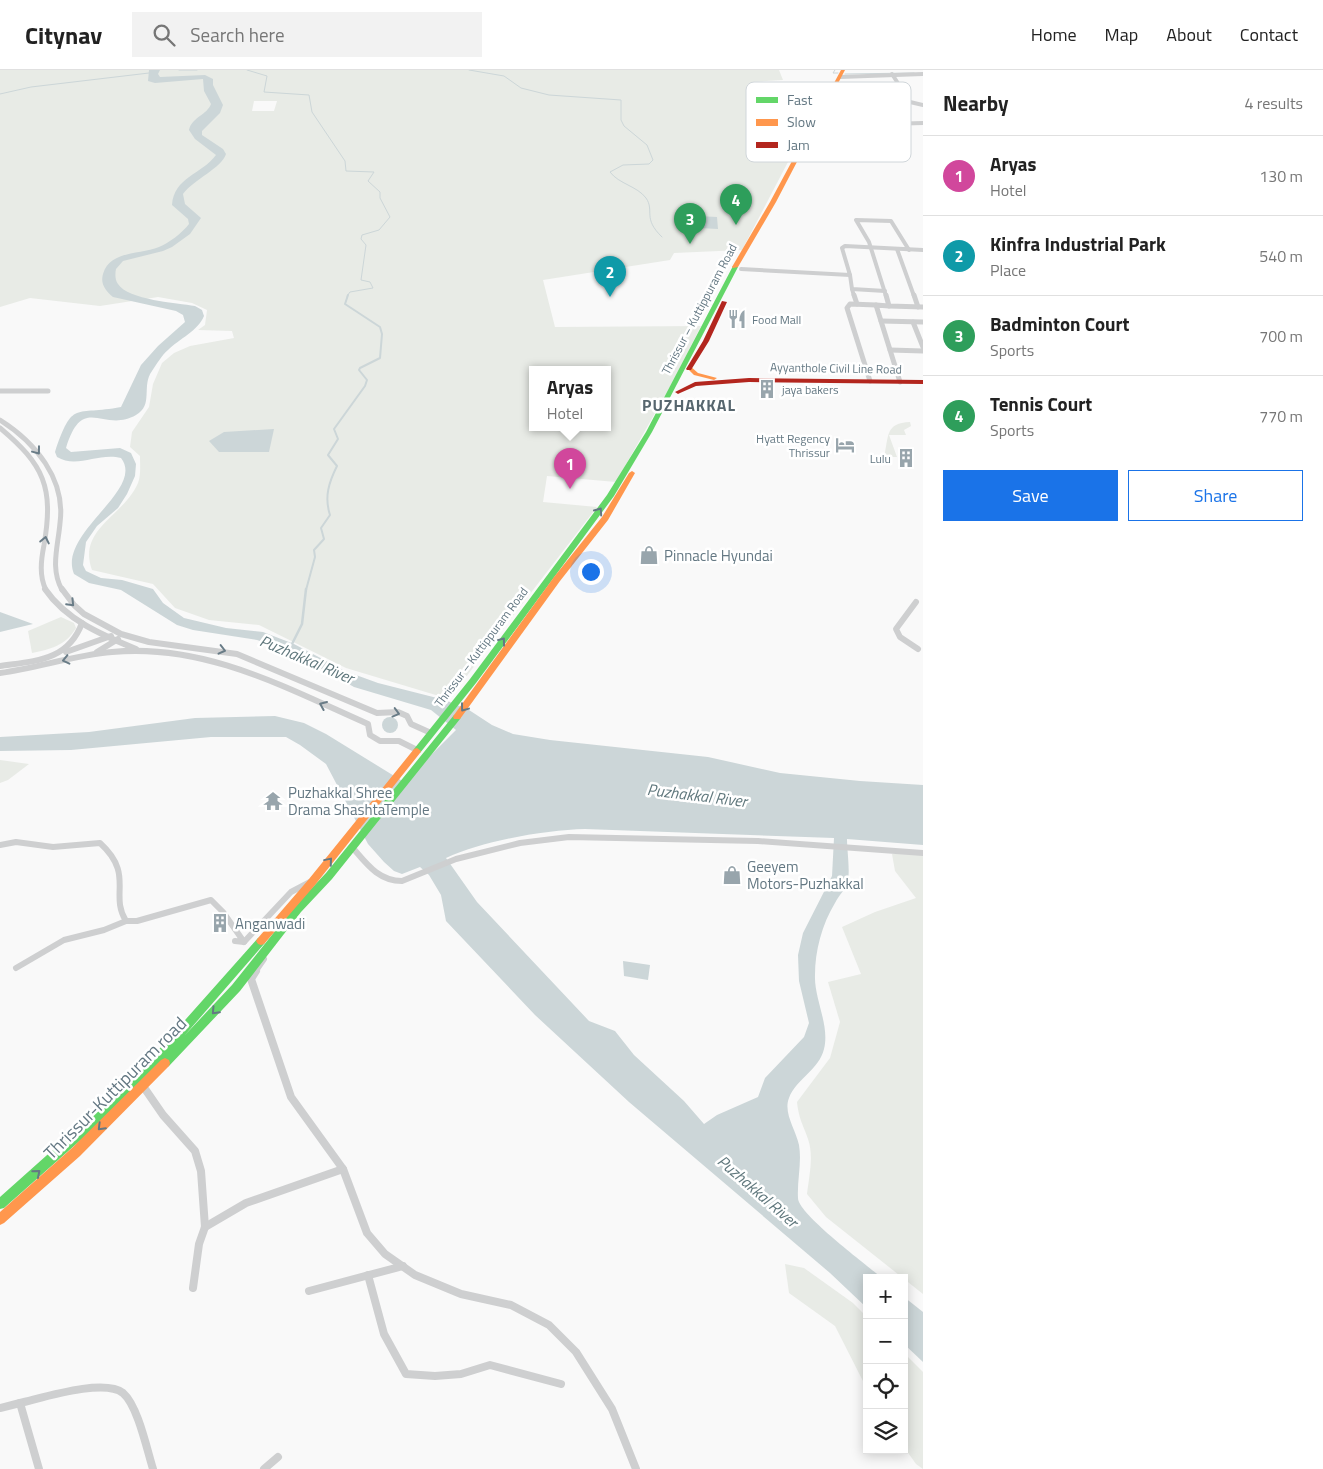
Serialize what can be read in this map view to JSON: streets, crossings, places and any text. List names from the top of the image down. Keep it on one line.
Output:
{"streets":{"main road":["Thrissur – Kuttippuram Road","Ayyanthole Civil Line Road","Thrissur-Kuttipuram road"]},"crossings":[["Thrissur – Kuttippuram Road","Ayyanthole Civil Line Road"],["Thrissur – Kuttippuram Road","Thrissur-Kuttipuram road"]],"districts":["PUZHAKKAL"],"water":["Puzhakkal River"],"places":{"restaurant":["Food Mall"],"building":["jaya bakers","Lulu","Anganwadi"],"hotel":["Hyatt Regency Thrissur"],"shop":["Pinnacle Hyundai","Geeyem Motors-Puzhakkal"],"temple":["Puzhakkal Shree Drama ShashtaTemple"]},"legend":["Fast","Slow","Jam"],"page":{"header":"Citynav","search":"Search here","nav":["Home","Map","About","Contact"],"heading":["Nearby","4 results"],"list":[{"mark":"1","name":"Aryas","note":"Hotel","value":"130 m"},{"mark":"2","name":"Kinfra Industrial Park","note":"Place","value":"540 m"},{"mark":"3","name":"Badminton Court","note":"Sports","value":"700 m"},{"mark":"4","name":"Tennis Court","note":"Sports","value":"770 m"}],"pins":["4","3","2","1"],"popup":["Aryas","Hotel"],"buttons":["Save","Share"],"map_buttons":["+","−"]}}
